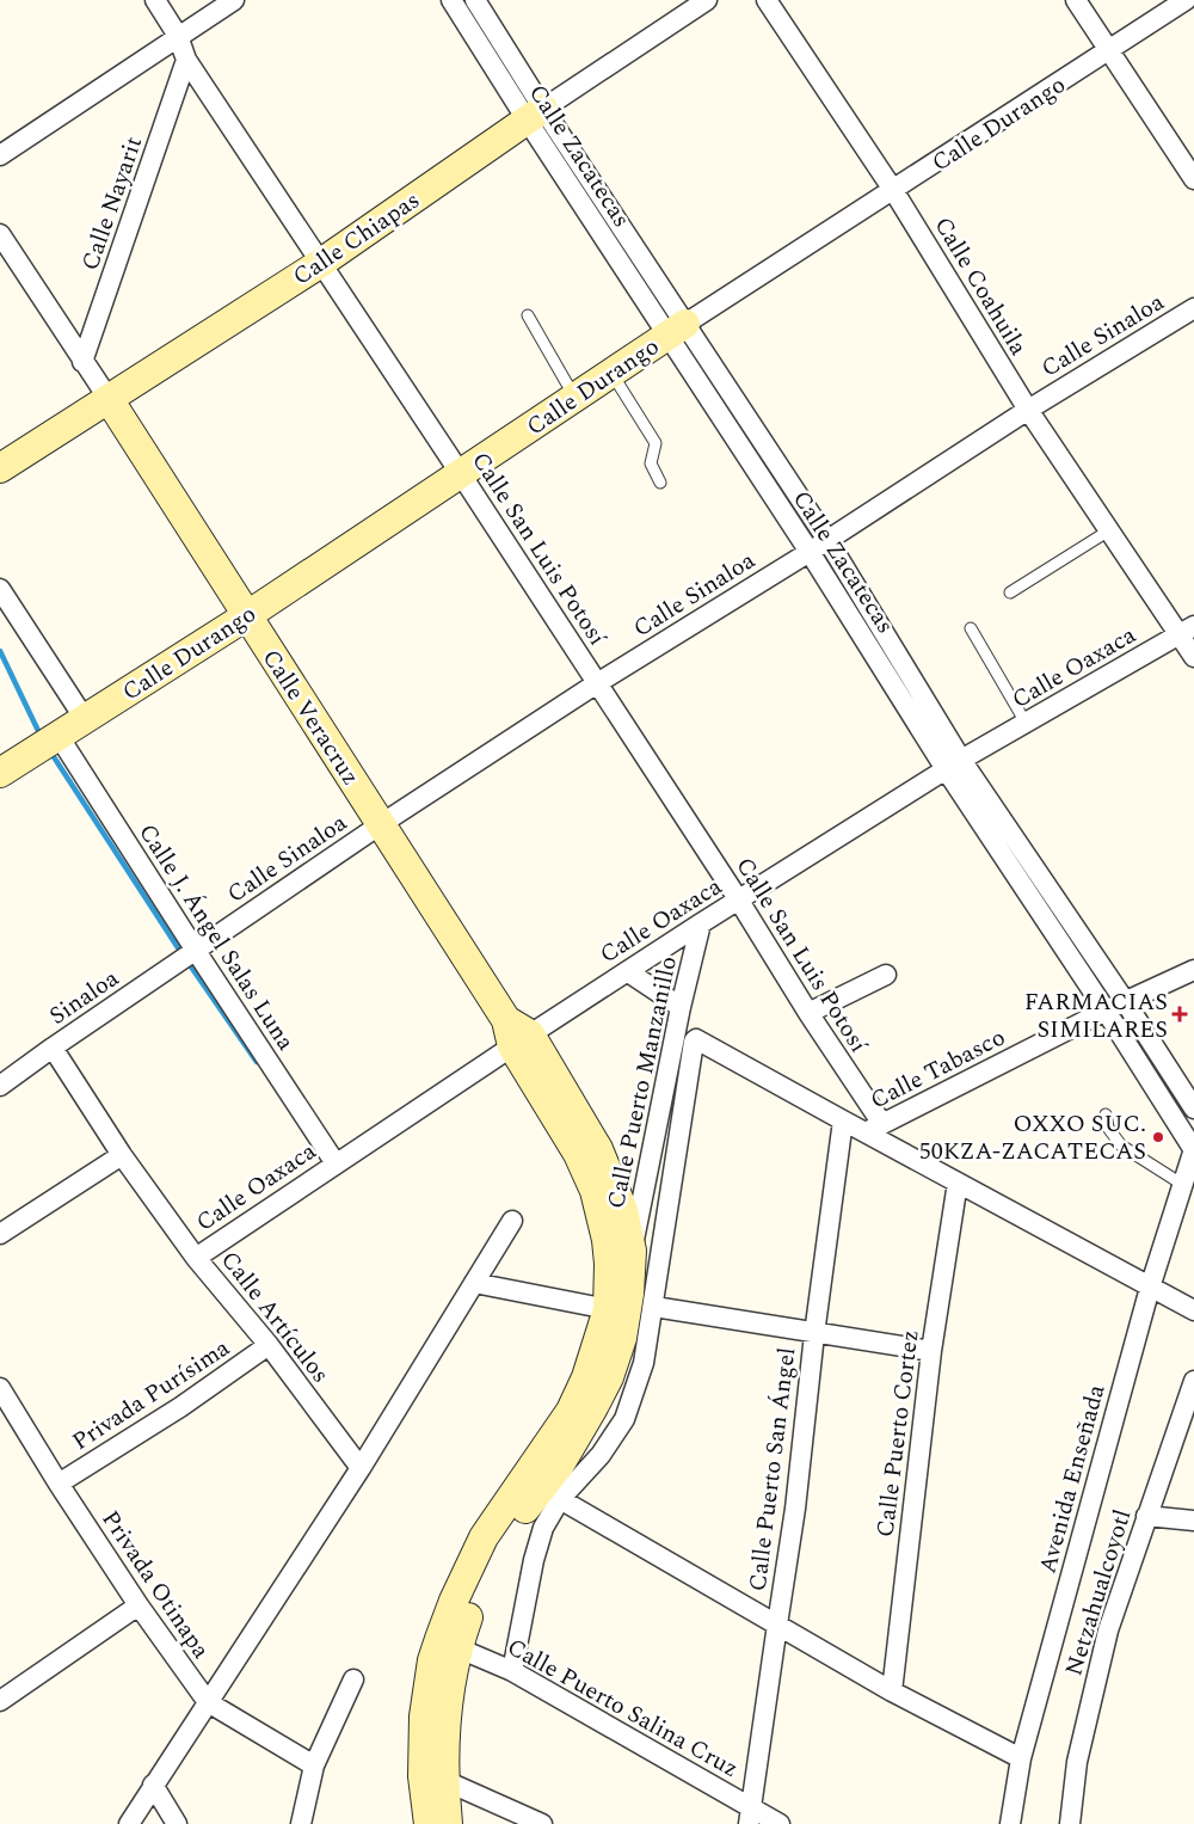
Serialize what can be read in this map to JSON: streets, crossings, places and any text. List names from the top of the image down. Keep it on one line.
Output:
{"streets":{"street":["Calle Durango","Calle Zacatecas","Calle Nayarit","Calle Chiapas","Calle Coahuila","Calle Sinaloa","Calle San Luis Potosí","Calle Oaxaca","Calle Veracruz","Calle J. Ángel Salas Luna","Sinaloa","Calle Tabasco","Calle Puerto Manzanillo","Calle Artículos","Privada Purísima","Calle Puerto Cortez","Calle Puerto San Ángel","Avenida Enseñada","Privada Otinapa","Netzahualcoyotl","Calle Puerto Salina Cruz"]},"crossings":[["Calle Durango","Calle Zacatecas"],["Calle Durango","Calle Coahuila"],["Calle Durango","Calle San Luis Potosí"],["Calle Durango","Calle Veracruz"],["Calle Durango","Calle J. Ángel Salas Luna"],["Calle Zacatecas","Calle Chiapas"],["Calle Zacatecas","Calle Sinaloa"],["Calle Zacatecas","Calle Oaxaca"],["Calle Zacatecas","Calle Tabasco"],["Calle Zacatecas","Avenida Enseñada"],["Calle Nayarit","Calle San Luis Potosí"],["Calle Nayarit","Calle Veracruz"],["Calle Chiapas","Calle San Luis Potosí"],["Calle Chiapas","Calle Veracruz"],["Calle Coahuila","Calle Sinaloa"],["Calle Coahuila","Calle Oaxaca"],["Calle Sinaloa","Calle San Luis Potosí"],["Calle Sinaloa","Calle Veracruz"],["Calle Sinaloa","Calle J. Ángel Salas Luna"],["Calle Sinaloa","Sinaloa"],["Calle San Luis Potosí","Calle Oaxaca"],["Calle San Luis Potosí","Calle Tabasco"],["Calle Oaxaca","Calle Veracruz"],["Calle Oaxaca","Calle J. Ángel Salas Luna"],["Calle Oaxaca","Calle Puerto Manzanillo"],["Calle Oaxaca","Calle Artículos"],["Calle J. Ángel Salas Luna","Sinaloa"],["Sinaloa","Calle Artículos"],["Calle Artículos","Privada Purísima"],["Privada Purísima","Privada Otinapa"],["Calle Puerto San Ángel","Calle Puerto Salina Cruz"]],"places":{"health":["FARMACIAS SIMILARES"],"other":["OXXO SUC. 50KZA-ZACATECAS"]}}
